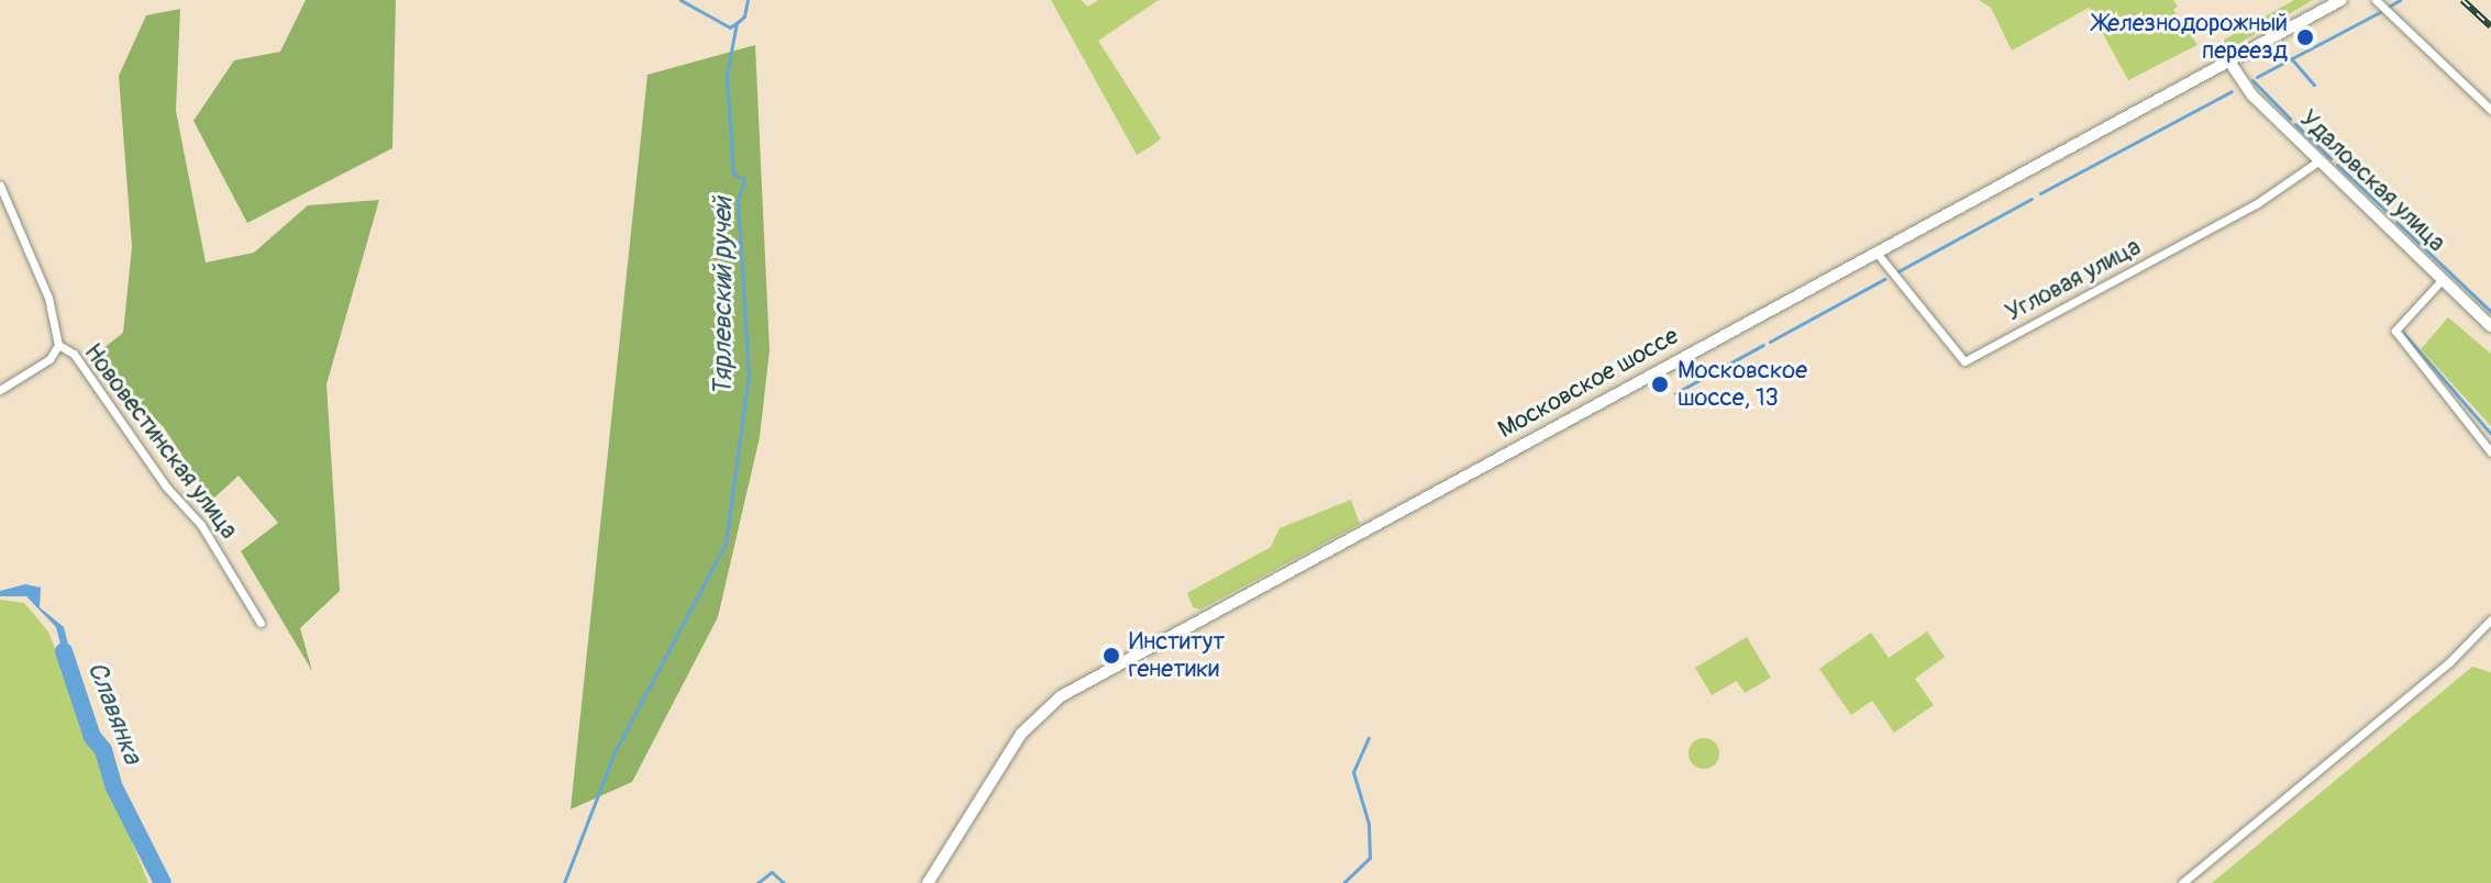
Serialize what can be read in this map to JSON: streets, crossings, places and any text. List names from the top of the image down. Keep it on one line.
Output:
{"streets":{"main road":["Удаловская улица","Московское шоссе"],"street":["Угловая улица","Нововестинская улица"]},"crossings":[["Удаловская улица","Угловая улица"],["Удаловская улица","Московское шоссе"],["Угловая улица","Московское шоссе"]],"water":["Тярлевский ручей","Славянка"],"places":["Железнодорожный переезд","Московское шоссе, 13","Институт генетики"]}
